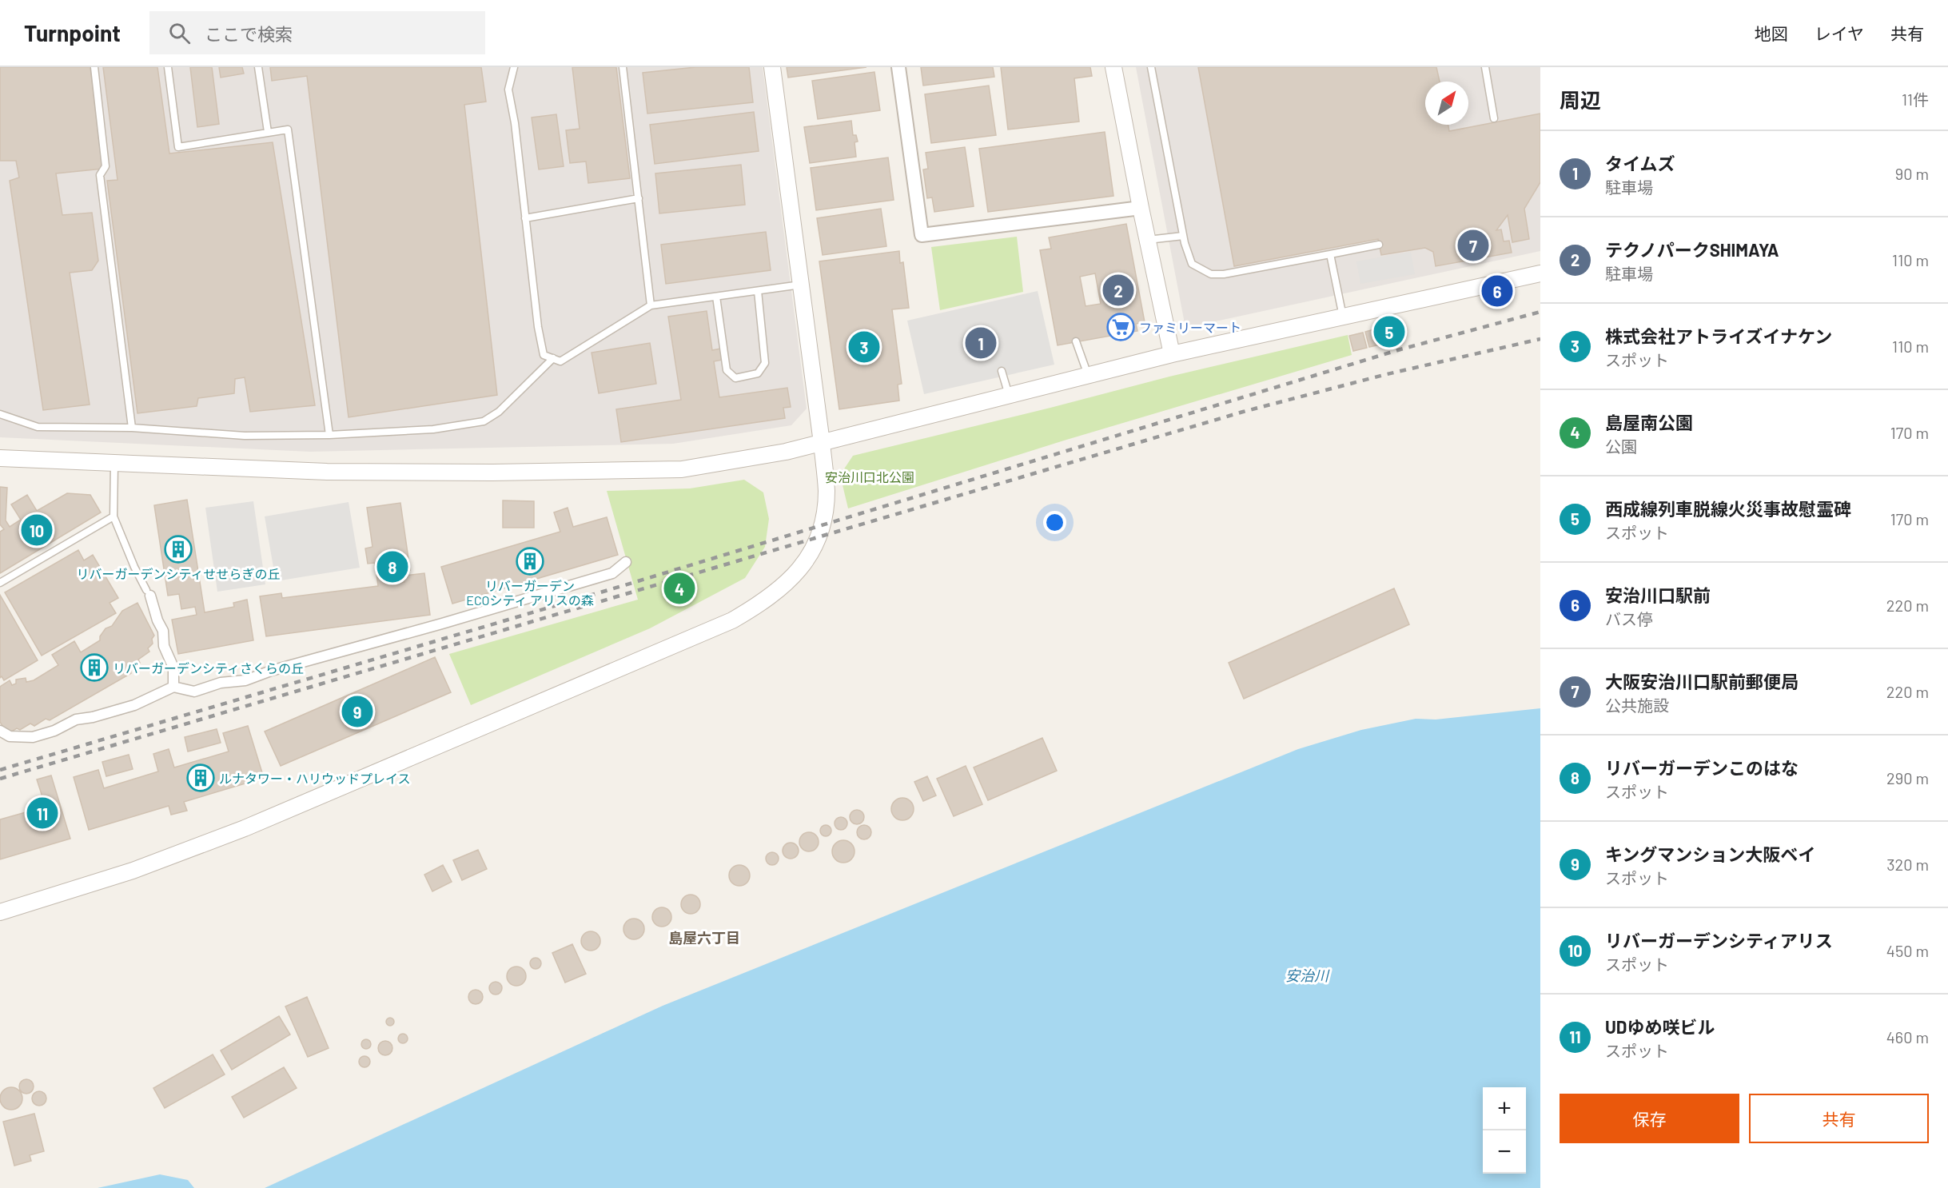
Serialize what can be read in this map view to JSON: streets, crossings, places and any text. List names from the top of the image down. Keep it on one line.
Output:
{"districts":["島屋六丁目"],"water":["安治川"],"parks":["安治川口北公園"],"places":{"supermarket":["ファミリーマート"],"building":["リバーガーデンシティせせらぎの丘","リバーガーデン ECOシティ アリスの森","リバーガーデンシティさくらの丘","ルナタワー・ハリウッドプレイス"]},"north":"top right","page":{"header":"Turnpoint","search":"ここで検索","nav":["地図","レイヤ","共有"],"heading":["周辺","11件"],"list":[{"mark":"1","name":"タイムズ","note":"駐車場","value":"90 m"},{"mark":"2","name":"テクノパークSHIMAYA","note":"駐車場","value":"110 m"},{"mark":"3","name":"株式会社アトライズイナケン","note":"スポット","value":"110 m"},{"mark":"4","name":"島屋南公園","note":"公園","value":"170 m"},{"mark":"5","name":"西成線列車脱線火災事故慰霊碑","note":"スポット","value":"170 m"},{"mark":"6","name":"安治川口駅前","note":"バス停","value":"220 m"},{"mark":"7","name":"大阪安治川口駅前郵便局","note":"公共施設","value":"220 m"},{"mark":"8","name":"リバーガーデンこのはな","note":"スポット","value":"290 m"},{"mark":"9","name":"キングマンション大阪ベイ","note":"スポット","value":"320 m"},{"mark":"10","name":"リバーガーデンシティアリス","note":"スポット","value":"450 m"},{"mark":"11","name":"UDゆめ咲ビル","note":"スポット","value":"460 m"}],"pins":["7","2","6","5","1","3","10","8","4","9","11"],"buttons":["保存","共有"],"map_buttons":["+","−"]}}
